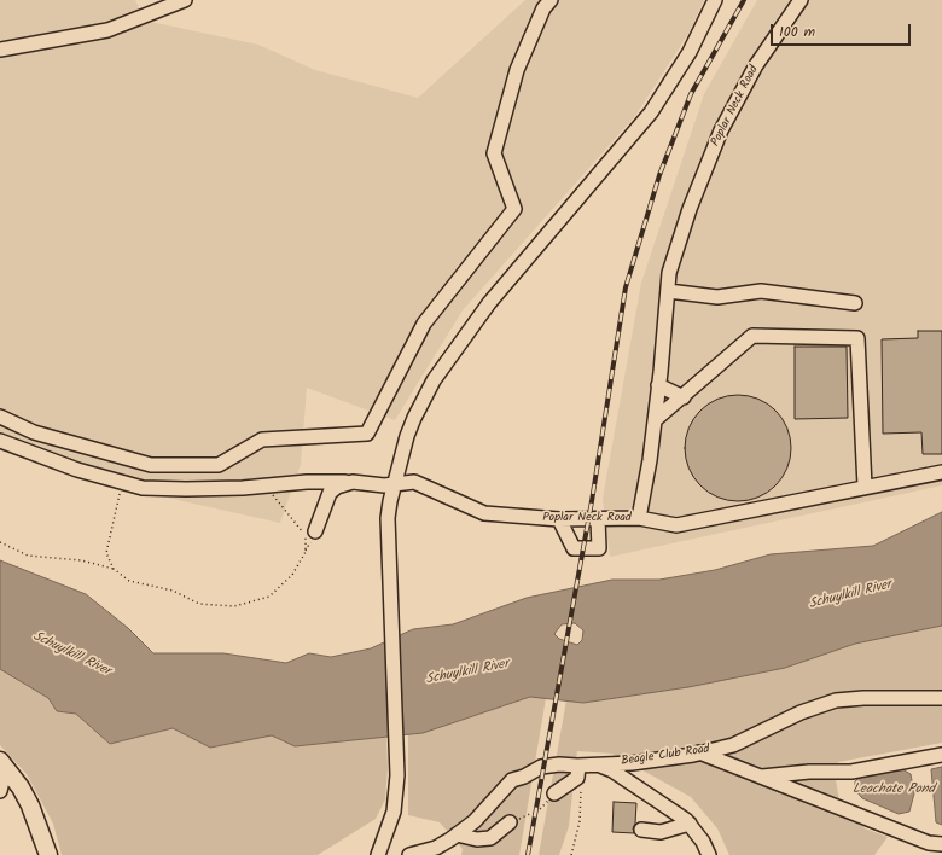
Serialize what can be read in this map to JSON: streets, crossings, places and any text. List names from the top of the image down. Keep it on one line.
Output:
{"streets":{"street":["Poplar Neck Road","Beagle Club Road"]},"water":["Schuylkill River","Leachate Pond"],"scale_bar":"100 m"}
